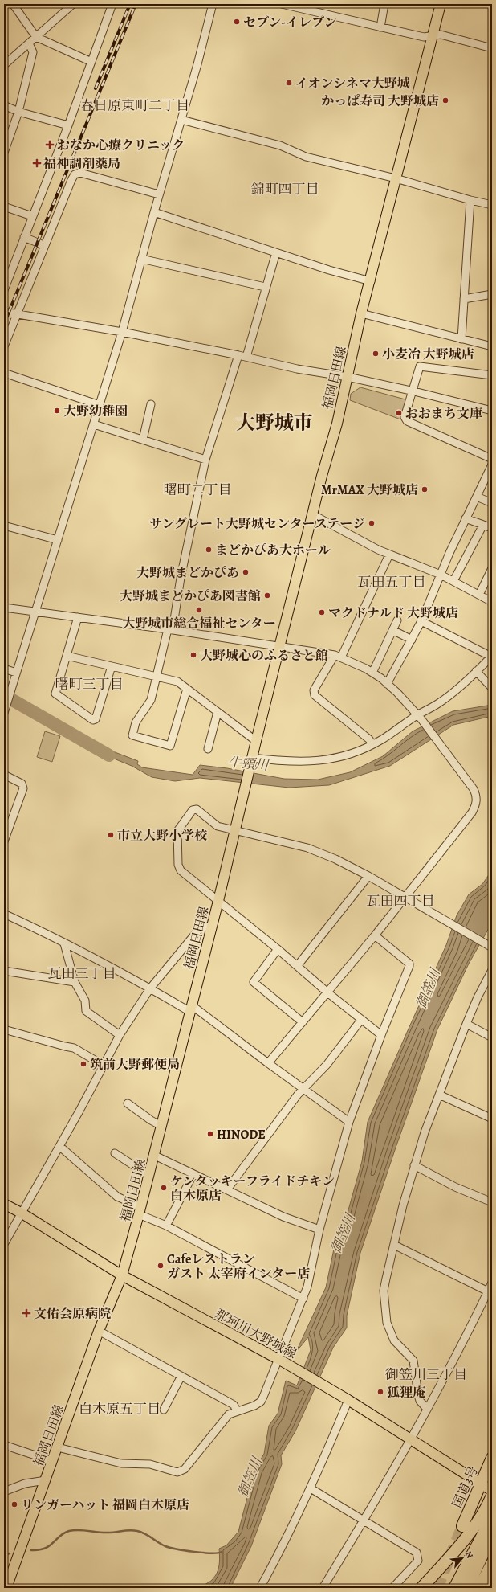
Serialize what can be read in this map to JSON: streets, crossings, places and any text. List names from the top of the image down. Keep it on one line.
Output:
{"streets":{"highway":["国道3号"],"main road":["福岡日田線","那珂川大野城線"]},"crossings":[["福岡日田線","那珂川大野城線"],["那珂川大野城線","国道3号"]],"districts":["春日原東町二丁目","錦町四丁目","大野城市","曙町二丁目","瓦田五丁目","曙町三丁目","瓦田四丁目","瓦田三丁目","御笠川三丁目","白木原五丁目"],"water":["牛頸川","御笠川"],"places":{"other":["セブン-イレブン","イオンシネマ大野城","かっぱ寿司 大野城店","小麦冶 大野城店","大野幼稚園","おおまち文庫","MrMAX 大野城店","サングレート大野城センターステージ","まどかぴあ大ホール","大野城まどかぴあ","大野城まどかぴあ図書館","大野城市総合福祉センター","マクドナルド 大野城店","大野城心のふるさと館","市立大野小学校","筑前大野郵便局","HINODE","ケンタッキーフライドチキン 白木原店","Cafeレストラン ガスト 太宰府インター店","狐狸庵","リンガーハット 福岡白木原店"],"health":["おなか心療クリニック","福神調剤薬局","文佑会原病院"]},"north":"top right"}
